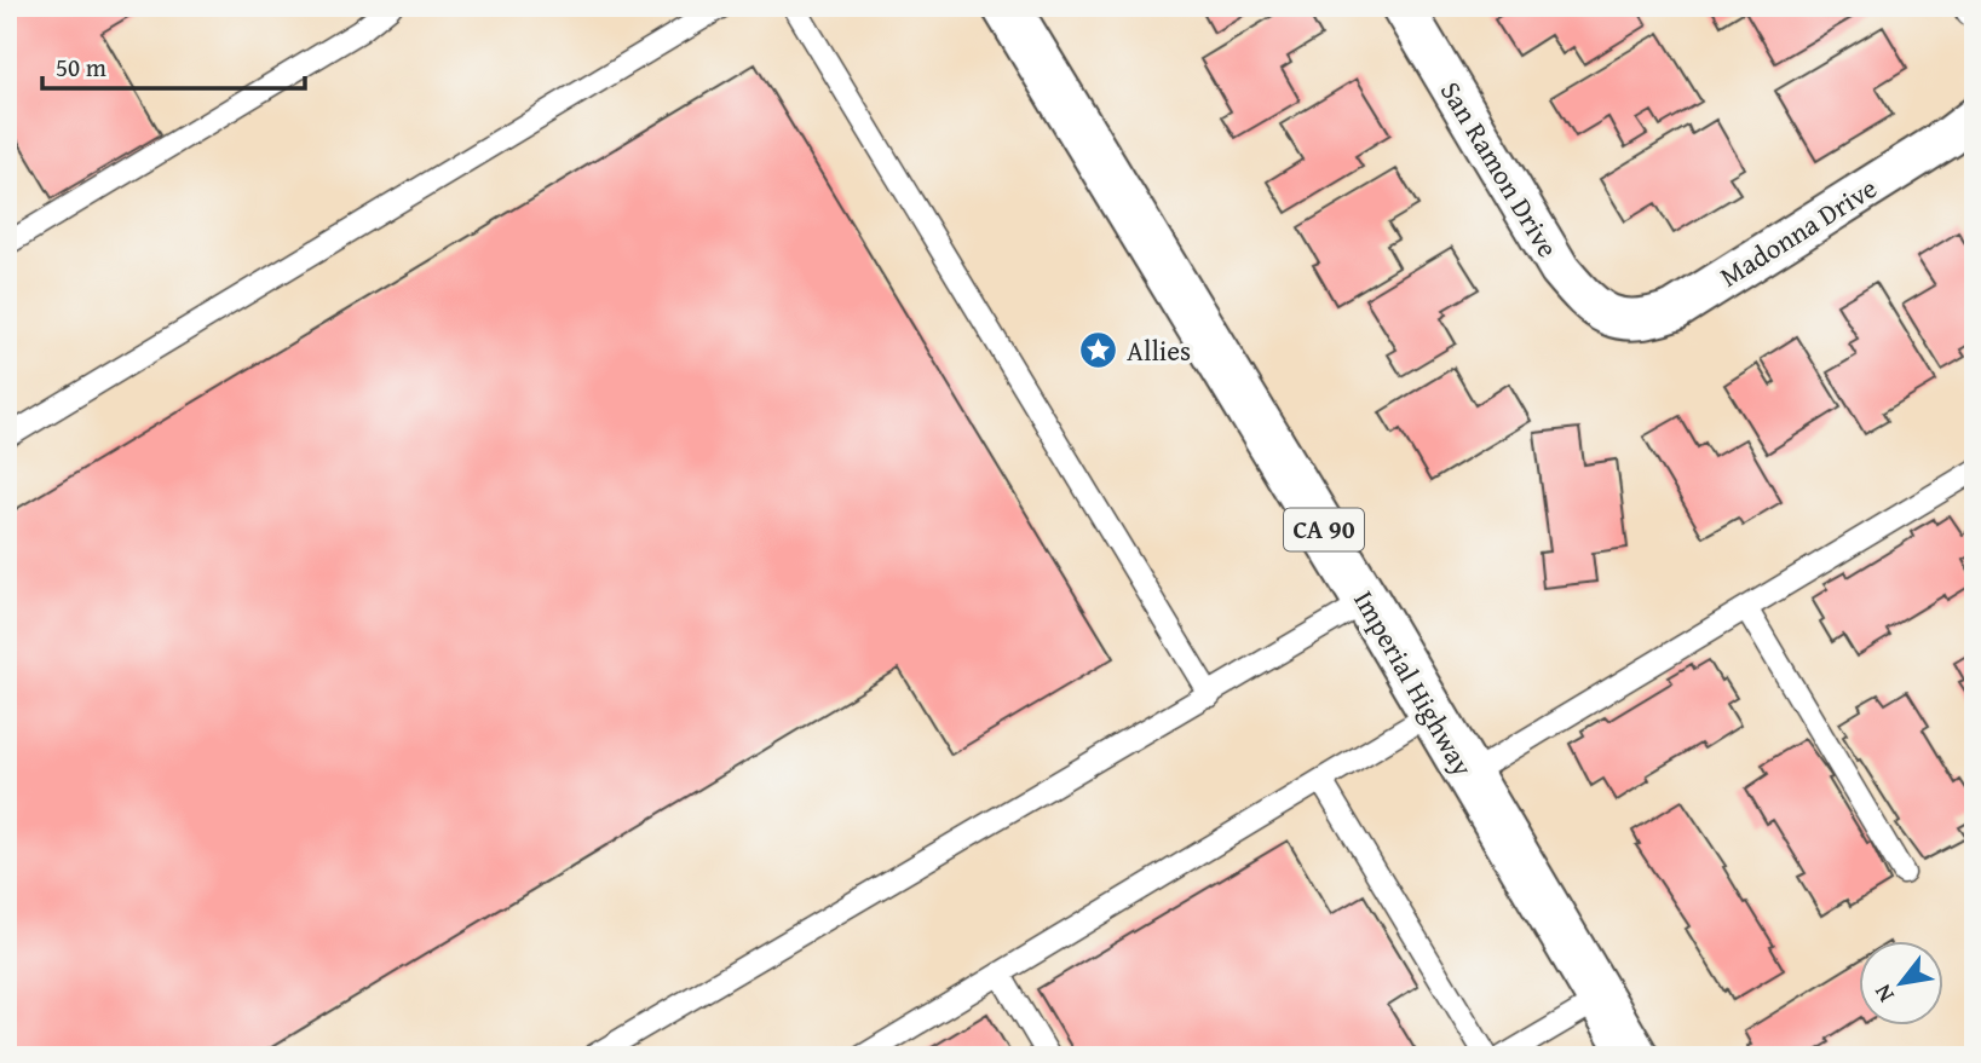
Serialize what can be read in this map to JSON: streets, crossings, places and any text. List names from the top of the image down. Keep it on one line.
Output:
{"streets":{"main road":["CA 90","Imperial Highway"],"street":["San Ramon Drive","Madonna Drive"]},"crossings":[["San Ramon Drive","Madonna Drive"]],"places":{"place":["Allies"]},"scale_bar":"50 m","north":"bottom left"}
